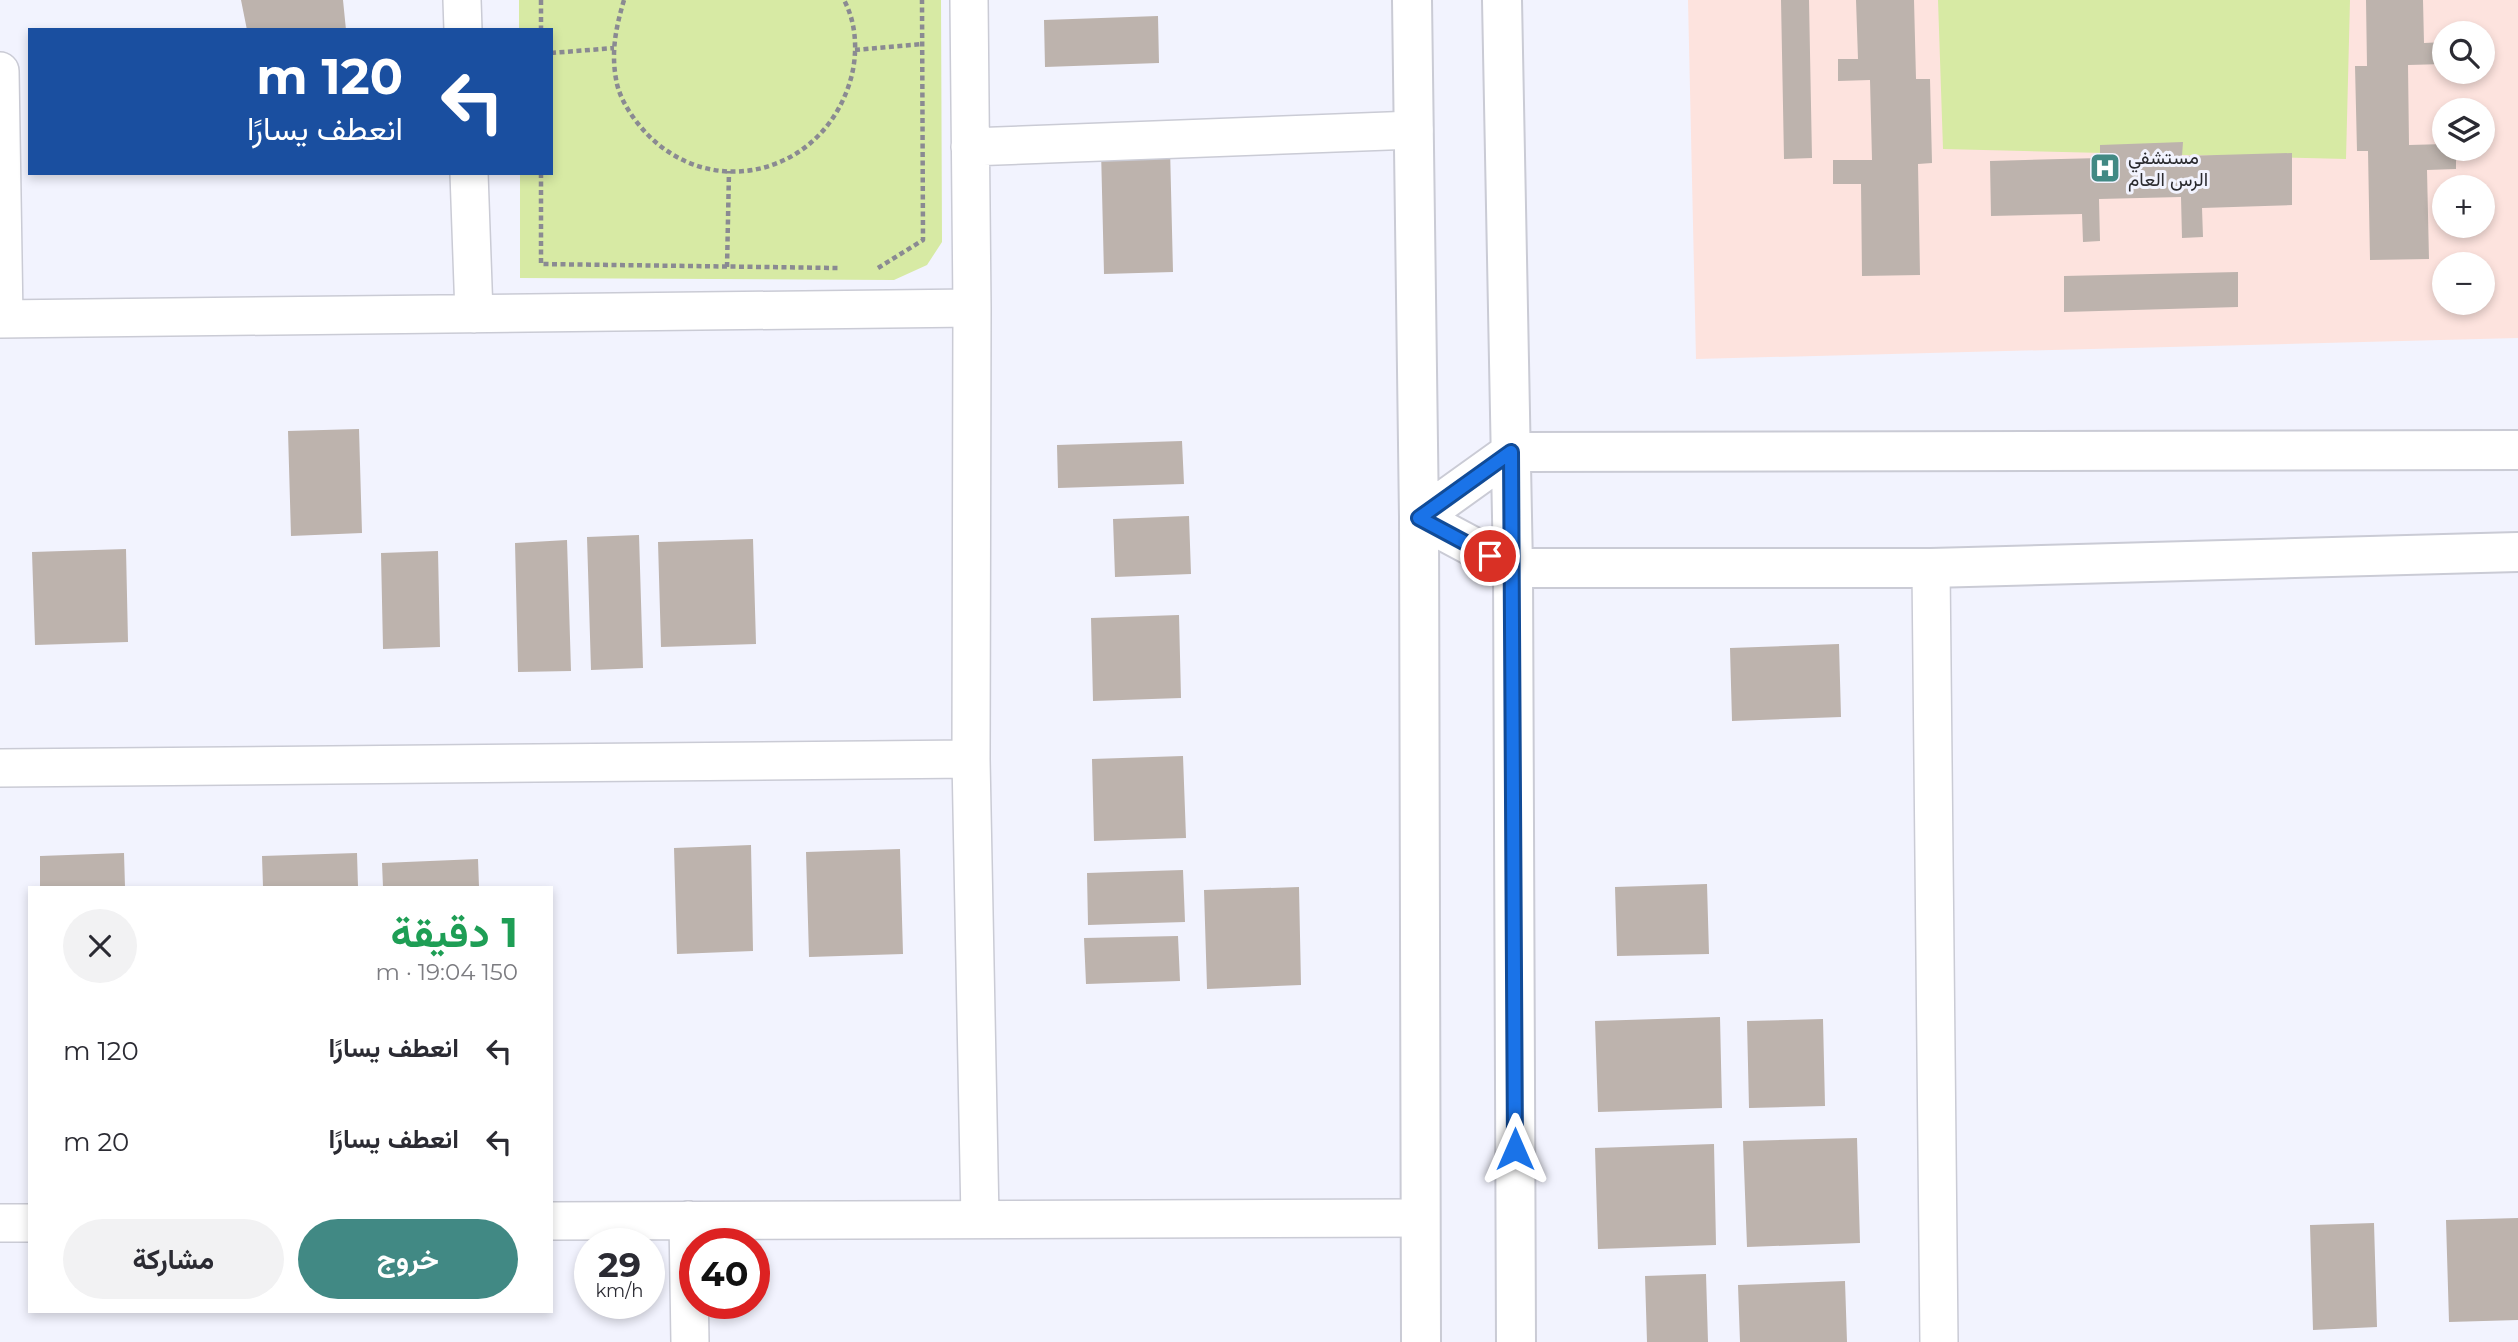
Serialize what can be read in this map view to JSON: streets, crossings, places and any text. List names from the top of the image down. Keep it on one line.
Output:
{"places":{"hospital":["مستشفي الرس العام"]},"page":{"map_buttons":["+","−"],"turn":["120 m","انعطف يسارًا"],"heading":["1 دقيقة","150 m · 19:04"],"list":[{"name":"انعطف يسارًا","value":"120 m"},{"name":"انعطف يسارًا","value":"20 m"}],"buttons":["خروج","مشاركة"],"speed":"29 km/h","limit":"40"}}
